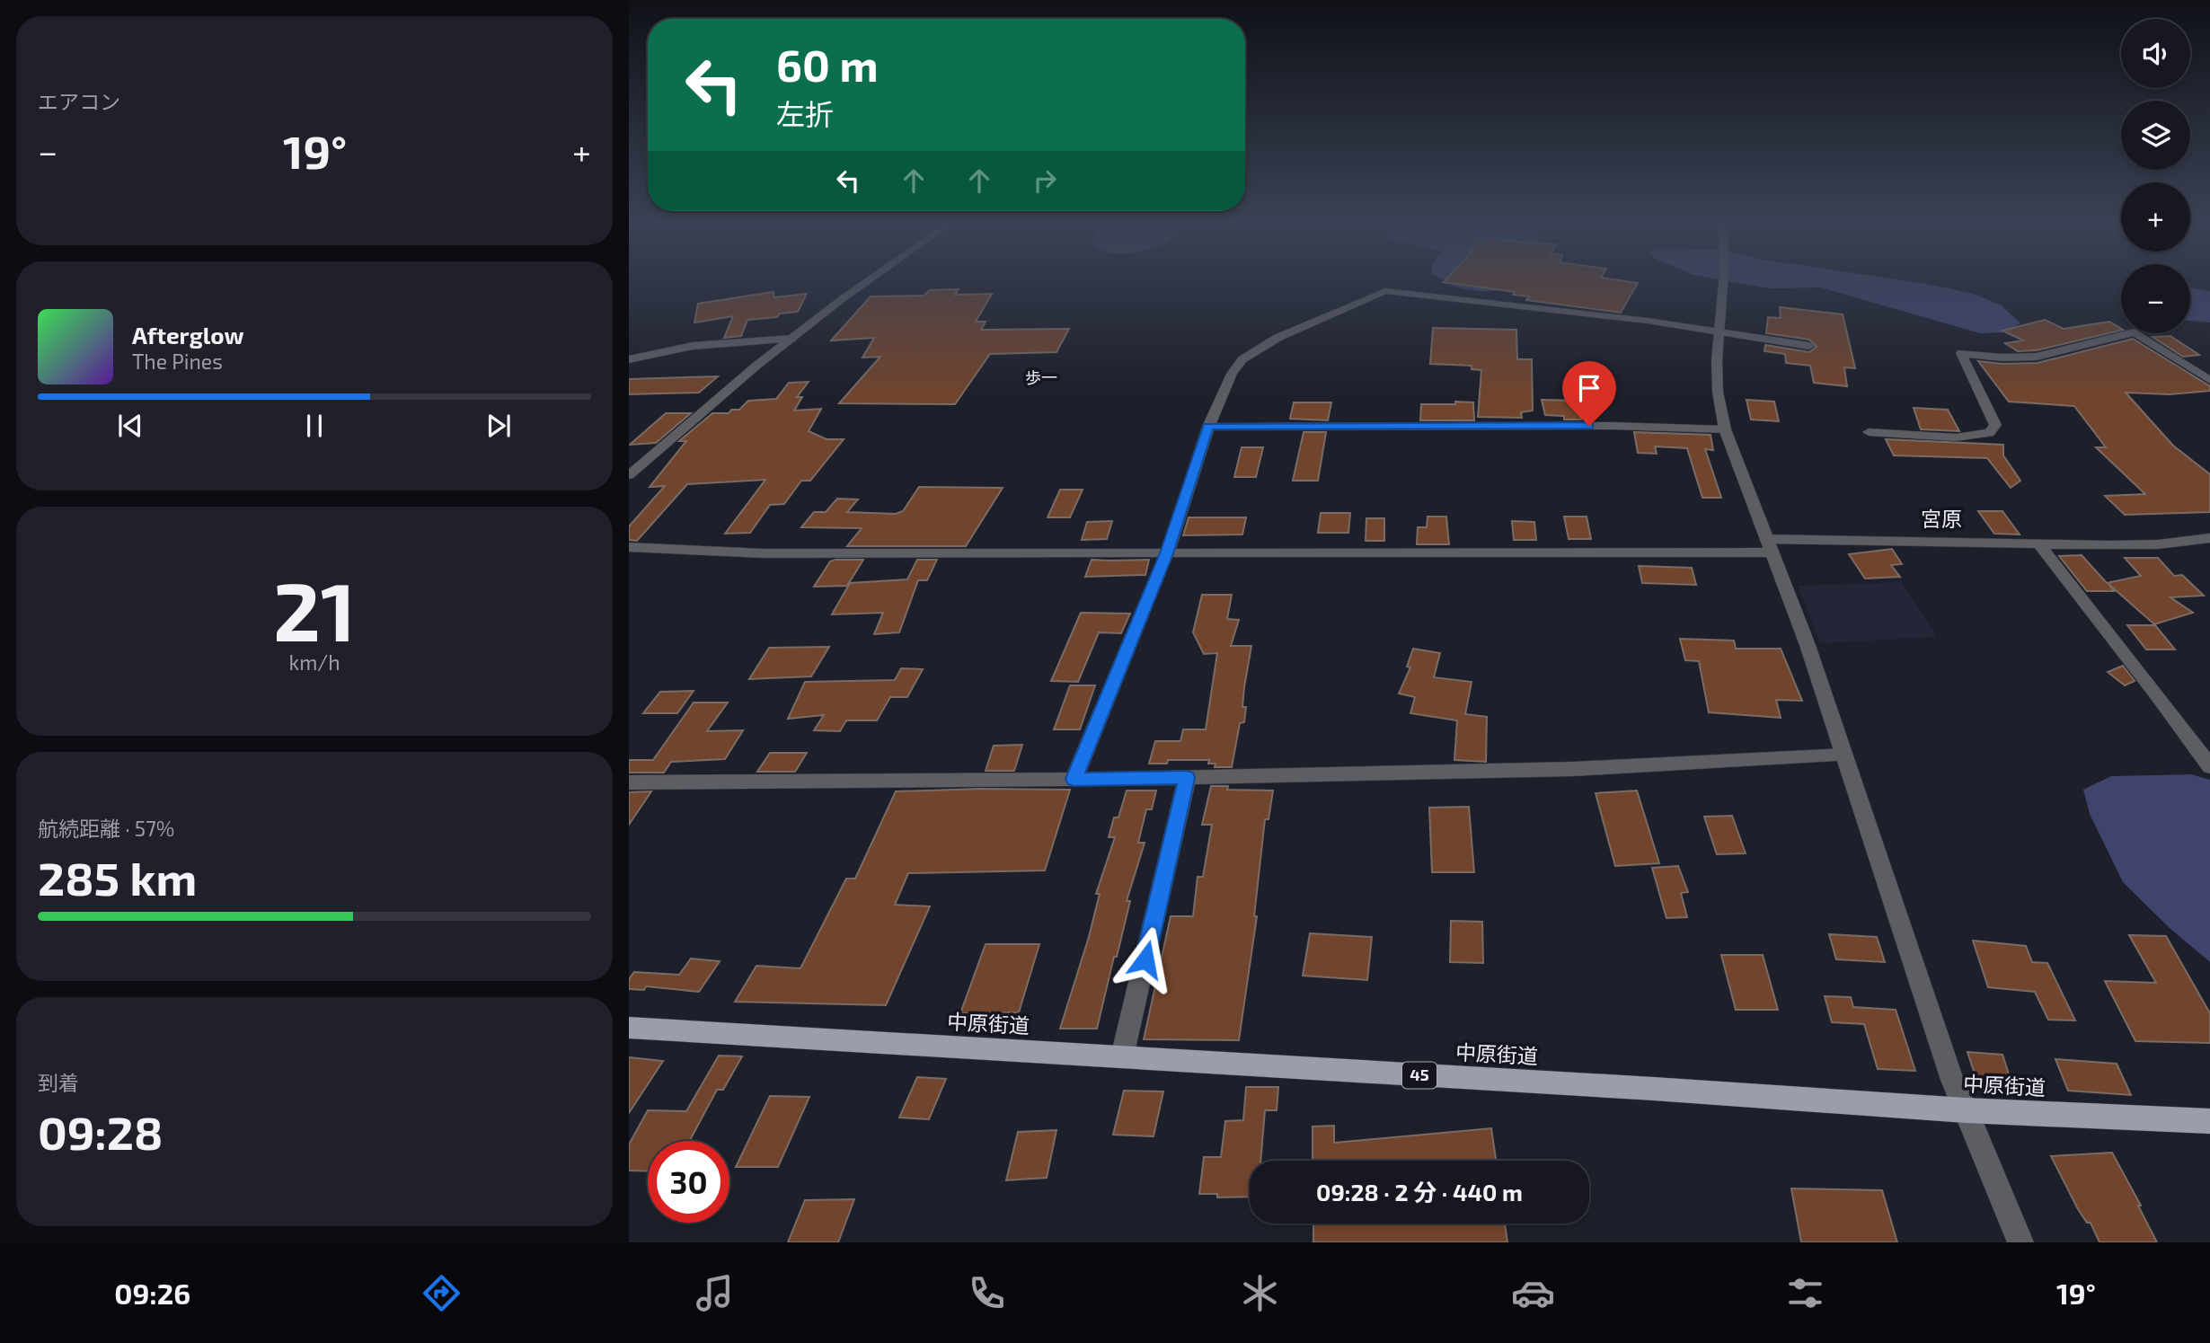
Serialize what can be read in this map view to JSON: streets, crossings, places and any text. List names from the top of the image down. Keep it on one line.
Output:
{"streets":{"main road":["中原街道","45"]},"districts":["歩一","宮原"],"page":{"tile":["エアコン",["21","km/h"],["航続距離 · 57%","285 km"],["到着","09:28"]],"map_buttons":["+","−"],"turn":["60 m","左折"],"heat":["−","19°","+"],"song":["Afterglow","The Pines"],"limit":"30","trip":"09:28 · 2 分 · 440 m","tabs":["09:26","19°"]}}
